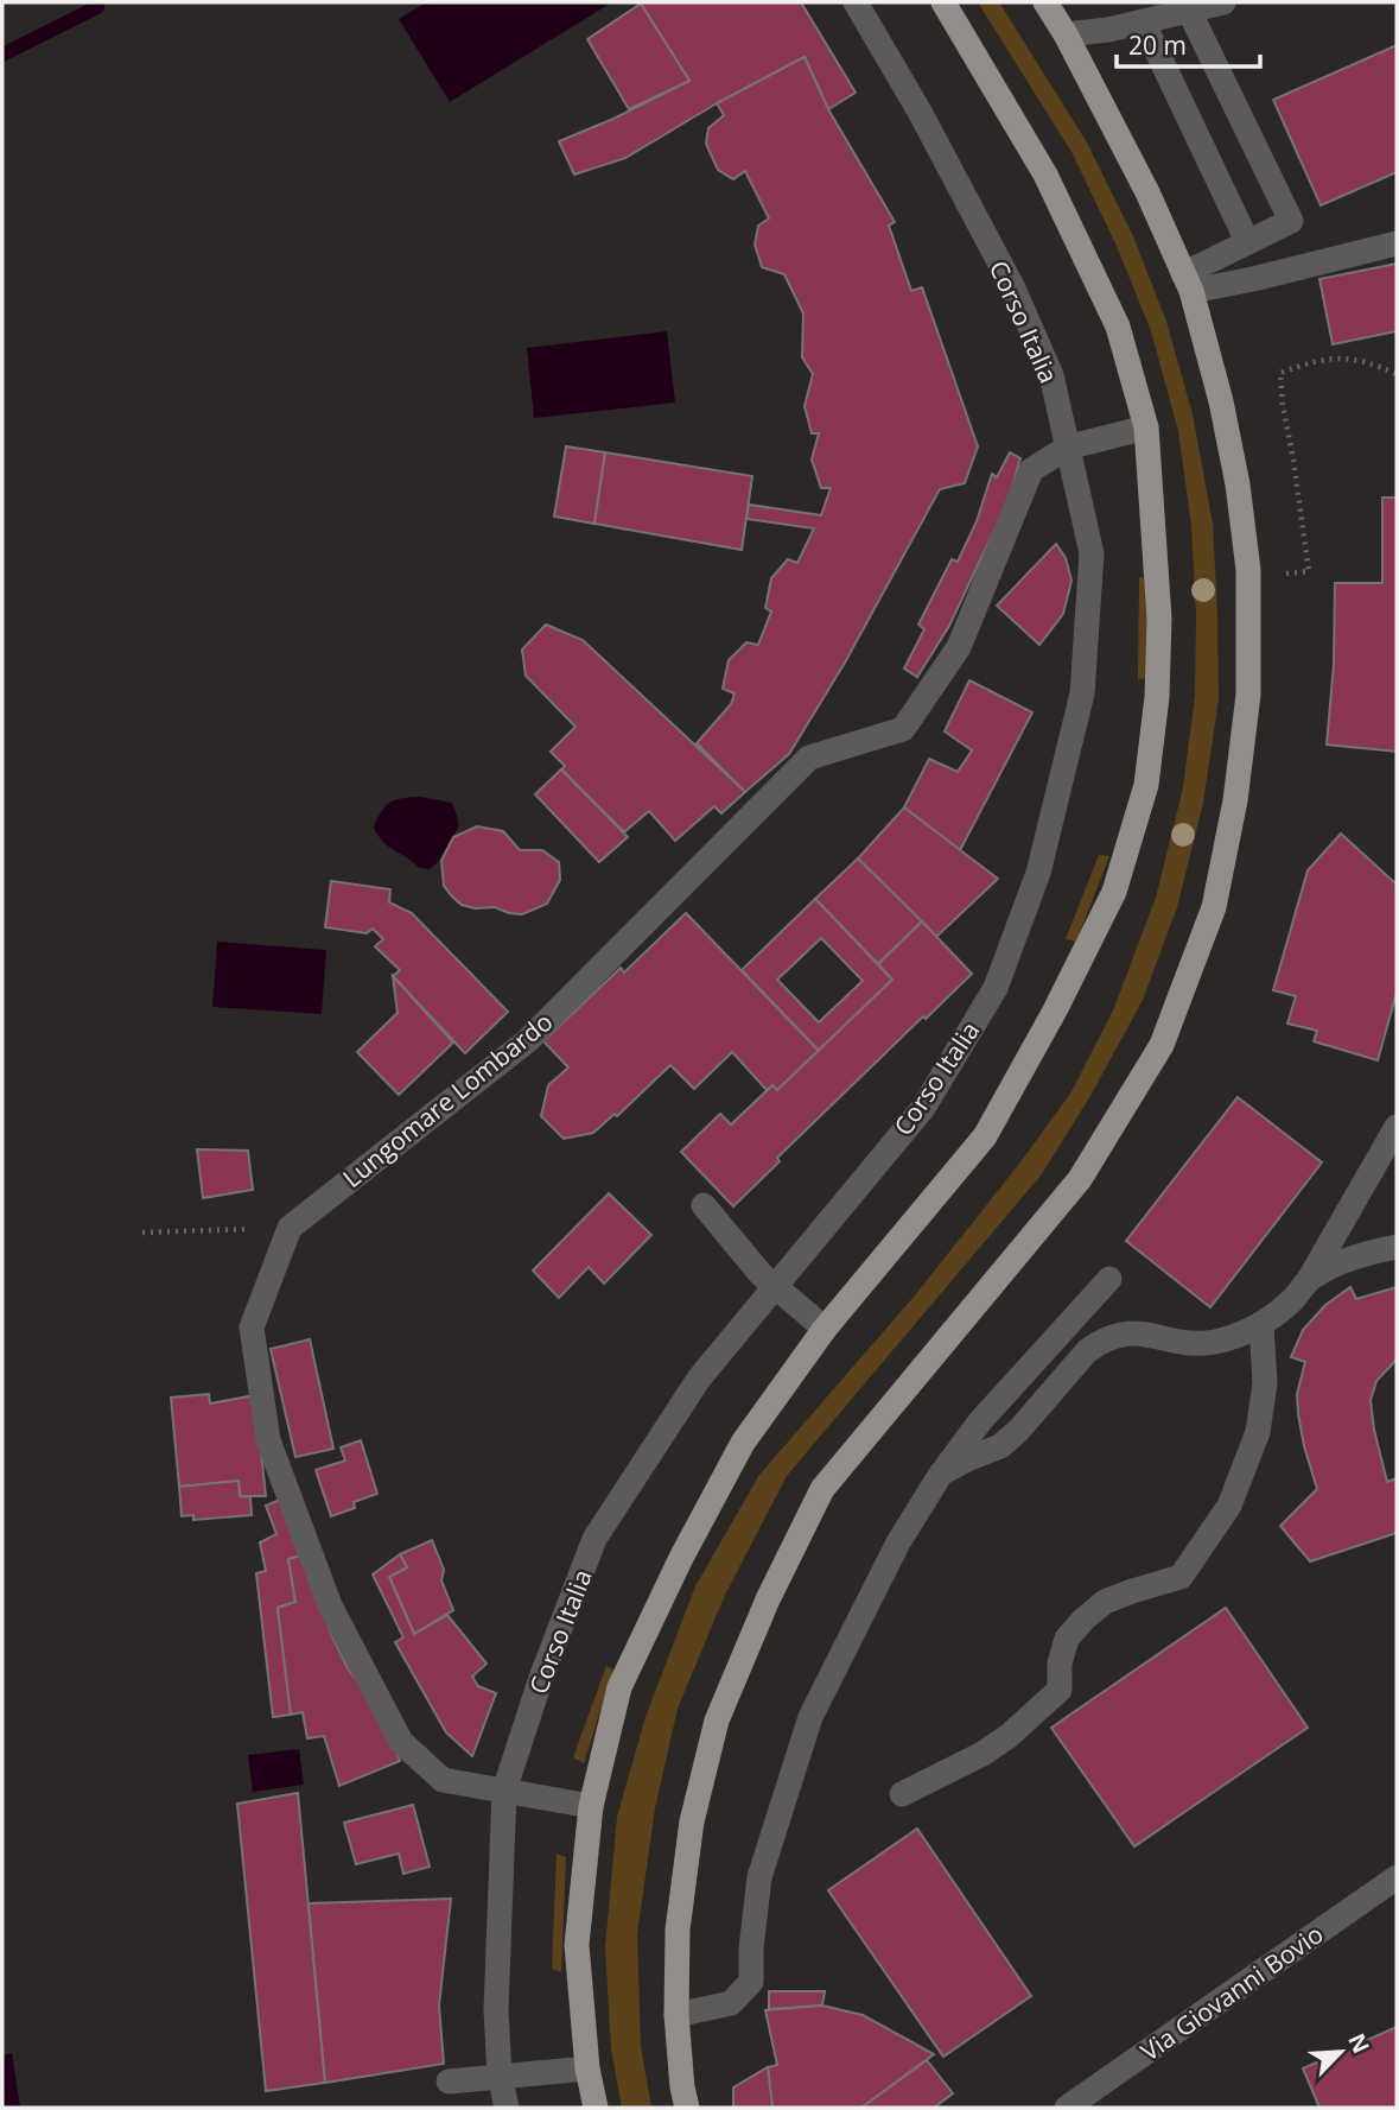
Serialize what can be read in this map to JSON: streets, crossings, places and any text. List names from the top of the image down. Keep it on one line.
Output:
{"streets":{"street":["Corso Italia","Lungomare Lombardo","Via Giovanni Bovio"]},"crossings":[["Corso Italia","Lungomare Lombardo"]],"scale_bar":"20 m","north":"top right"}
